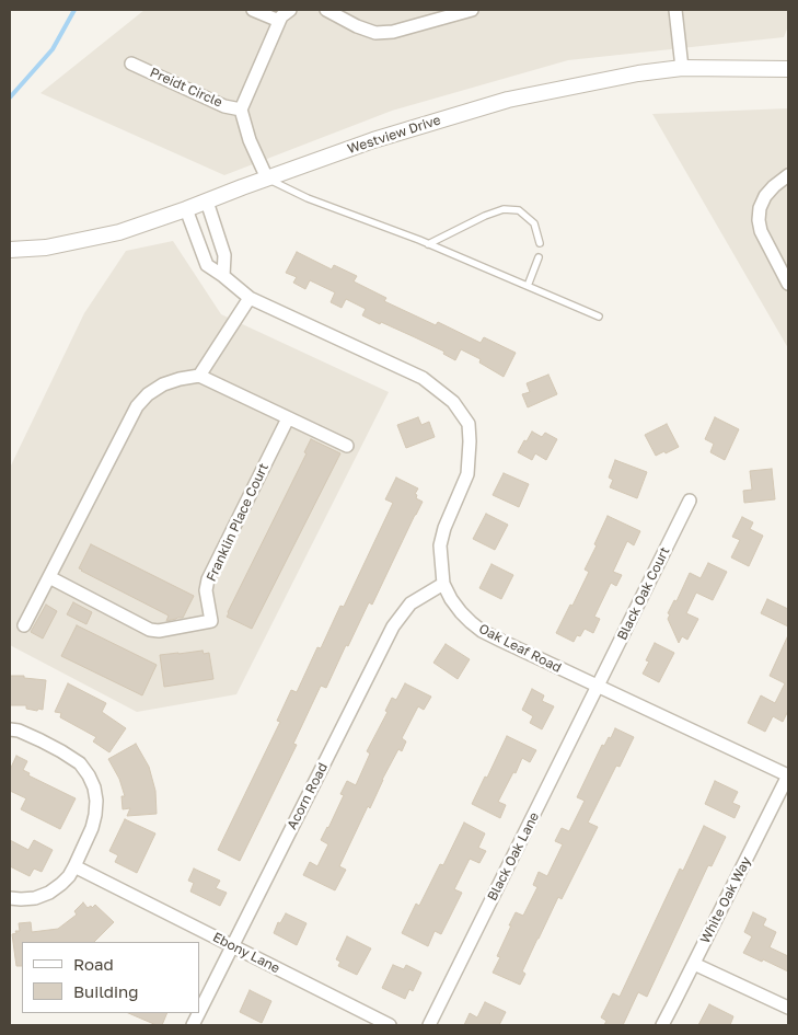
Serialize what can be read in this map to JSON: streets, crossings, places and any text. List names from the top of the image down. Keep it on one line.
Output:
{"streets":{"street":["Preidt Circle","Westview Drive","Franklin Place Court","Black Oak Court","Oak Leaf Road","Acorn Road","Black Oak Lane","White Oak Way","Ebony Lane"]},"crossings":[["Preidt Circle","Westview Drive"],["Westview Drive","Oak Leaf Road"],["Black Oak Court","Oak Leaf Road"],["Black Oak Court","Black Oak Lane"],["Oak Leaf Road","Acorn Road"],["Oak Leaf Road","Black Oak Lane"],["Oak Leaf Road","White Oak Way"],["Acorn Road","Ebony Lane"]],"legend":["Road","Building"]}
